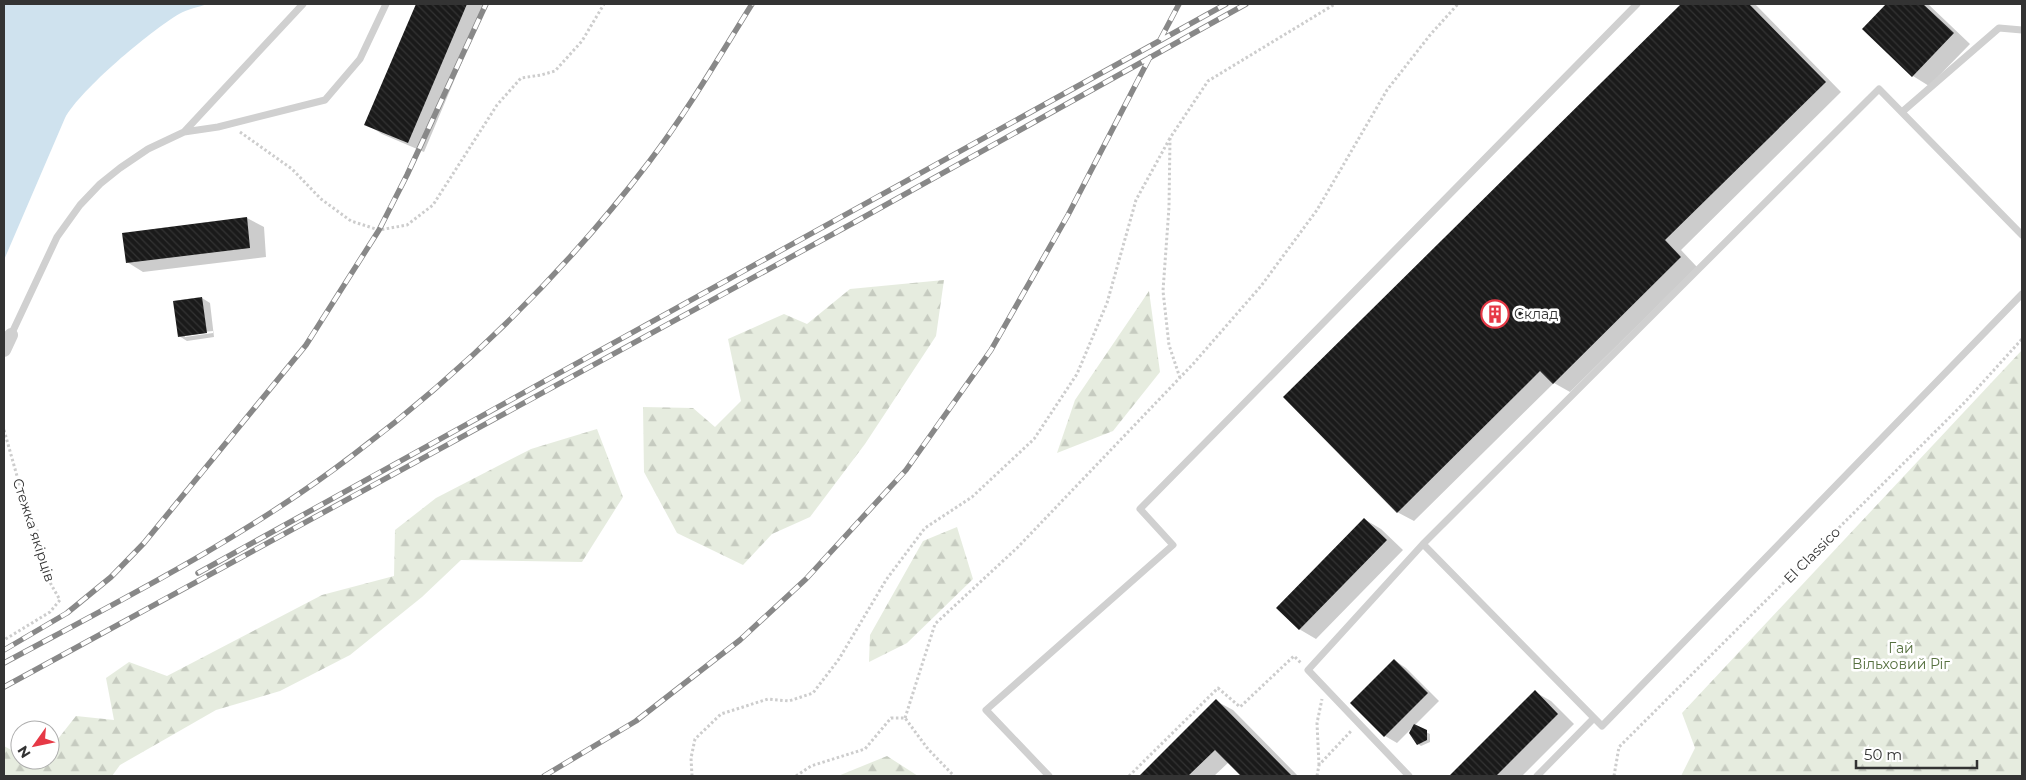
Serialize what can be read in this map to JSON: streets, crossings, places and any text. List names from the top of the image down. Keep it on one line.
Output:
{"streets":{"path":["Стежка якірців","El Classico"]},"parks":["Гай Вільховий Ріг"],"places":{"building":["Склад"]},"scale_bar":"50 m","north":"bottom left"}
